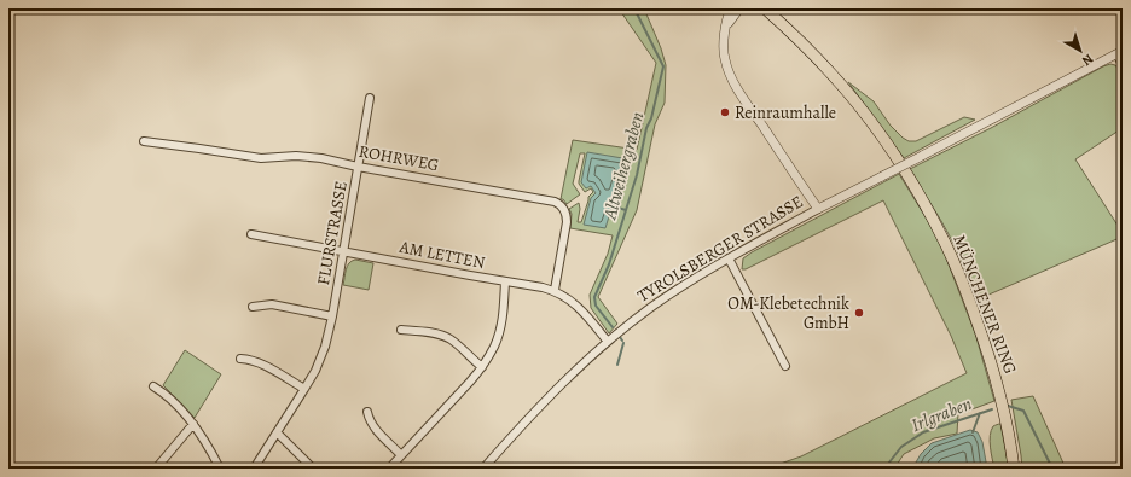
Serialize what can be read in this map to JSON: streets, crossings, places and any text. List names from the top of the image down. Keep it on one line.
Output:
{"streets":{"main road":["MÜNCHENER RING"],"street":["ROHRWEG","FLURSTRASSE","TYROLSBERGER STRASSE","AM LETTEN"]},"crossings":[["ROHRWEG","FLURSTRASSE"],["ROHRWEG","AM LETTEN"],["FLURSTRASSE","AM LETTEN"],["TYROLSBERGER STRASSE","AM LETTEN"]],"water":["Altweihergraben","Irlgraben"],"places":["Reinraumhalle","OM-Klebetechnik GmbH"],"north":"bottom right"}
